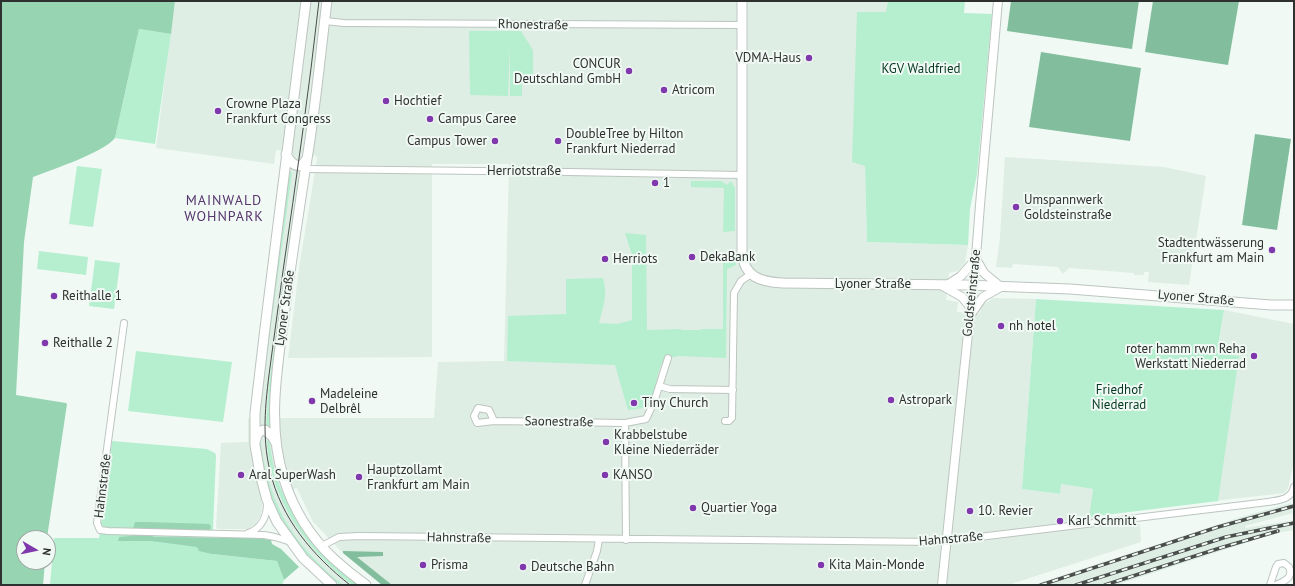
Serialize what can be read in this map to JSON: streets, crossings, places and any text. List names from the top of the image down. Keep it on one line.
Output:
{"streets":{"main road":["Lyoner Straße"],"street":["Rhonestraße","Herriotstraße","Goldsteinstraße","Saonestraße","Hahnstraße"]},"crossings":[["Rhonestraße","Lyoner Straße"],["Herriotstraße","Lyoner Straße"],["Lyoner Straße","Goldsteinstraße"],["Lyoner Straße","Hahnstraße"],["Goldsteinstraße","Hahnstraße"]],"districts":["MAINWALD WOHNPARK"],"parks":["KGV Waldfried","Friedhof Niederrad"],"places":["VDMA-Haus","CONCUR Deutschland GmbH","Atricom","Hochtief","Crowne Plaza Frankfurt Congress","Campus Caree","Campus Tower","DoubleTree by Hilton Frankfurt Niederrad","1","Umspannwerk Goldsteinstraße","Stadtentwässerung Frankfurt am Main","DekaBank","Herriots","Reithalle 1","nh hotel","Reithalle 2","roter hamm rwn Reha Werkstatt Niederrad","Astropark","Madeleine Delbrêl","Tiny Church","Krabbelstube Kleine Niederräder","Aral SuperWash","KANSO","Hauptzollamt Frankfurt am Main","Quartier Yoga","10. Revier","Karl Schmitt","Prisma","Kita Main-Monde","Deutsche Bahn"],"north":"right"}
